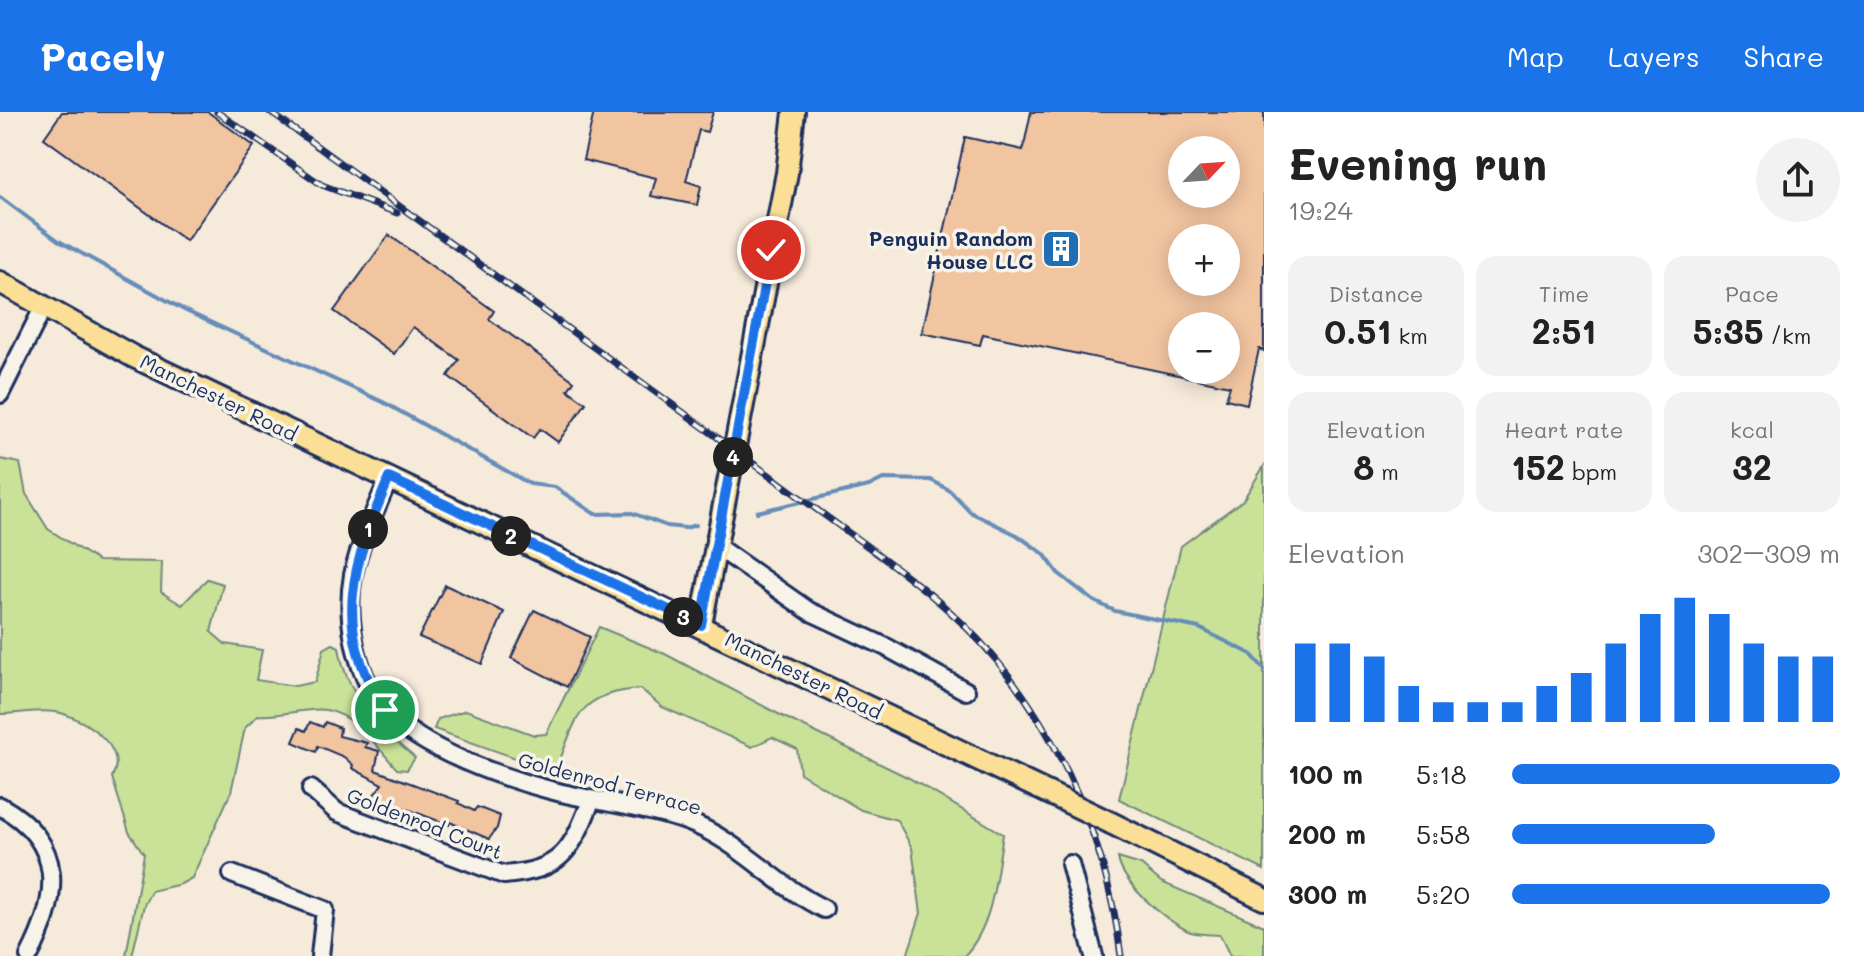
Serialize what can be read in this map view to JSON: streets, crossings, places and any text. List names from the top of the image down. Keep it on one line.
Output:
{"streets":{"main road":["Manchester Road"],"street":["Goldenrod Terrace","Goldenrod Court"]},"crossings":[["Manchester Road","Goldenrod Terrace"],["Goldenrod Terrace","Goldenrod Court"]],"places":{"building":["Penguin Random House LLC"]},"north":"top right","page":{"header":"Pacely","nav":["Map","Layers","Share"],"heading":["Evening run","19:24"],"map_buttons":["+","−"],"stats":[["Distance","0.51 km"],["Time","2:51"],["Pace","5:35 /km"],["Elevation","8 m"],["Heart rate","152 bpm"],["kcal","32"]],"pins":["4","1","2","3"],"chart":["Elevation","302–309 m"],"list":[{"name":"100 m","note":"5:18"},{"name":"200 m","note":"5:58"},{"name":"300 m","note":"5:20"}]}}
